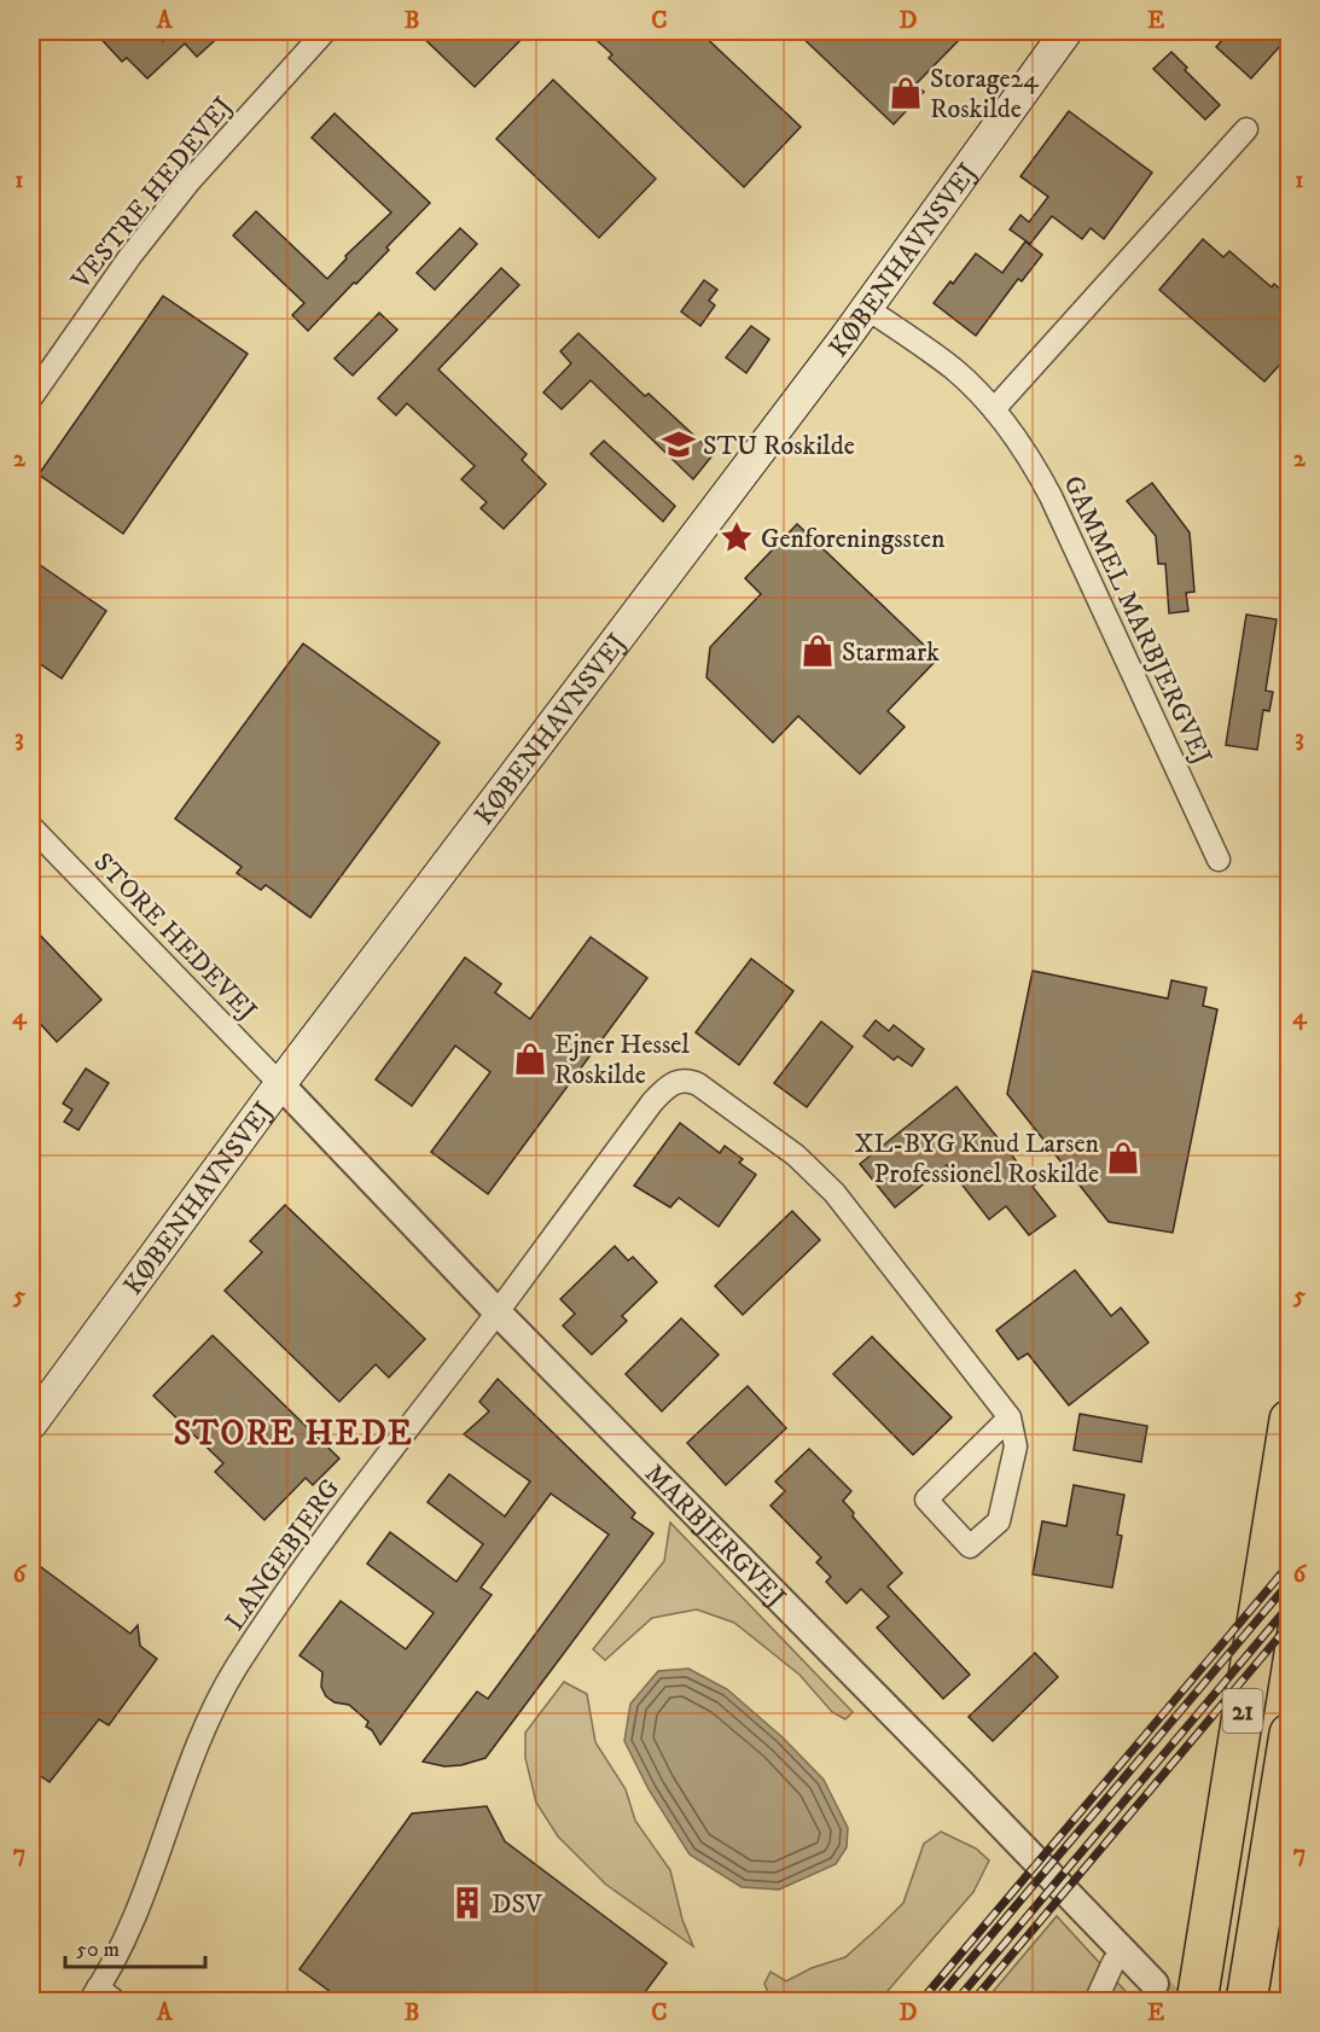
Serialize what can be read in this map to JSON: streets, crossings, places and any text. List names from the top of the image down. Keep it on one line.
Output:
{"streets":{"highway":["21"],"main road":["KØBENHAVNSVEJ"],"street":["VESTRE HEDEVEJ","GAMMEL MARBJERGVEJ","STORE HEDEVEJ","MARBJERGVEJ","LANGEBJERG"]},"crossings":[["KØBENHAVNSVEJ","GAMMEL MARBJERGVEJ"],["KØBENHAVNSVEJ","STORE HEDEVEJ"],["KØBENHAVNSVEJ","MARBJERGVEJ"],["STORE HEDEVEJ","MARBJERGVEJ"],["MARBJERGVEJ","LANGEBJERG"]],"districts":["STORE HEDE"],"places":{"shop":["Storage24 Roskilde","Starmark","Ejner Hessel Roskilde","XL-BYG Knud Larsen Professionel Roskilde"],"school or university":["STU Roskilde"],"place":["Genforeningssten"],"building":["DSV"]},"scale_bar":"50 m","grid":{"columns":["A","B","C","D","E"],"rows":["1","2","3","4","5","6","7"]}}
